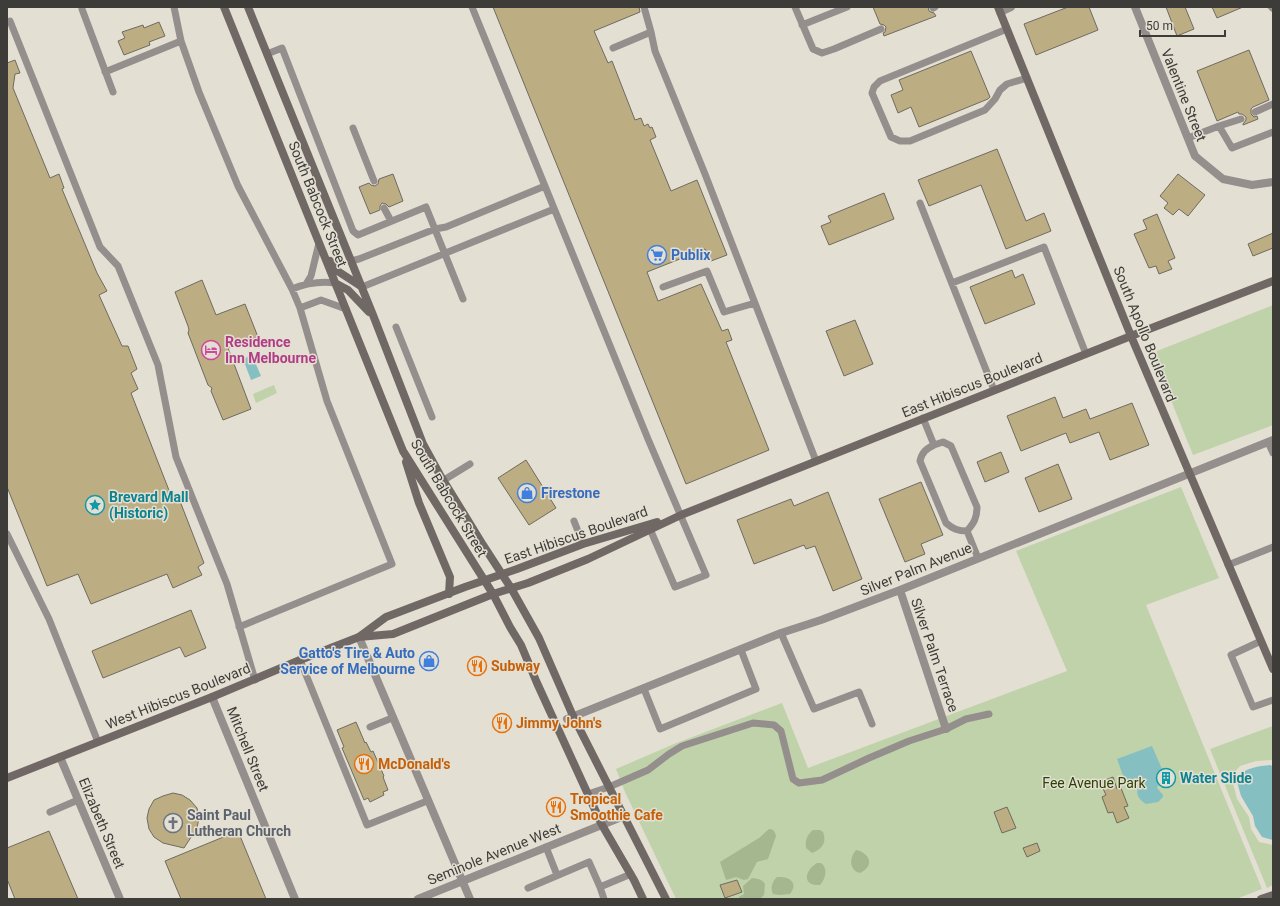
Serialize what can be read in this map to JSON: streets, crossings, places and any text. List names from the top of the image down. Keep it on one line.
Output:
{"streets":{"street":["Valentine Street","South Babcock Street","South Apollo Boulevard","East Hibiscus Boulevard","Silver Palm Avenue","Silver Palm Terrace","West Hibiscus Boulevard","Mitchell Street","Elizabeth Street","Seminole Avenue West"]},"crossings":[["South Babcock Street","East Hibiscus Boulevard"],["South Babcock Street","Silver Palm Avenue"],["South Babcock Street","West Hibiscus Boulevard"],["South Babcock Street","Seminole Avenue West"],["South Apollo Boulevard","East Hibiscus Boulevard"],["South Apollo Boulevard","Silver Palm Avenue"],["East Hibiscus Boulevard","West Hibiscus Boulevard"],["Silver Palm Avenue","Silver Palm Terrace"],["West Hibiscus Boulevard","Mitchell Street"],["West Hibiscus Boulevard","Elizabeth Street"]],"parks":["Fee Avenue Park"],"places":{"supermarket":["Publix"],"hotel":["Residence Inn Melbourne"],"shop":["Firestone","Gatto's Tire & Auto Service of Melbourne"],"place":["Brevard Mall (Historic)"],"restaurant":["Subway","Jimmy John's","McDonald's","Tropical Smoothie Cafe"],"building":["Water Slide"],"church":["Saint Paul Lutheran Church"]},"scale_bar":"50 m"}
